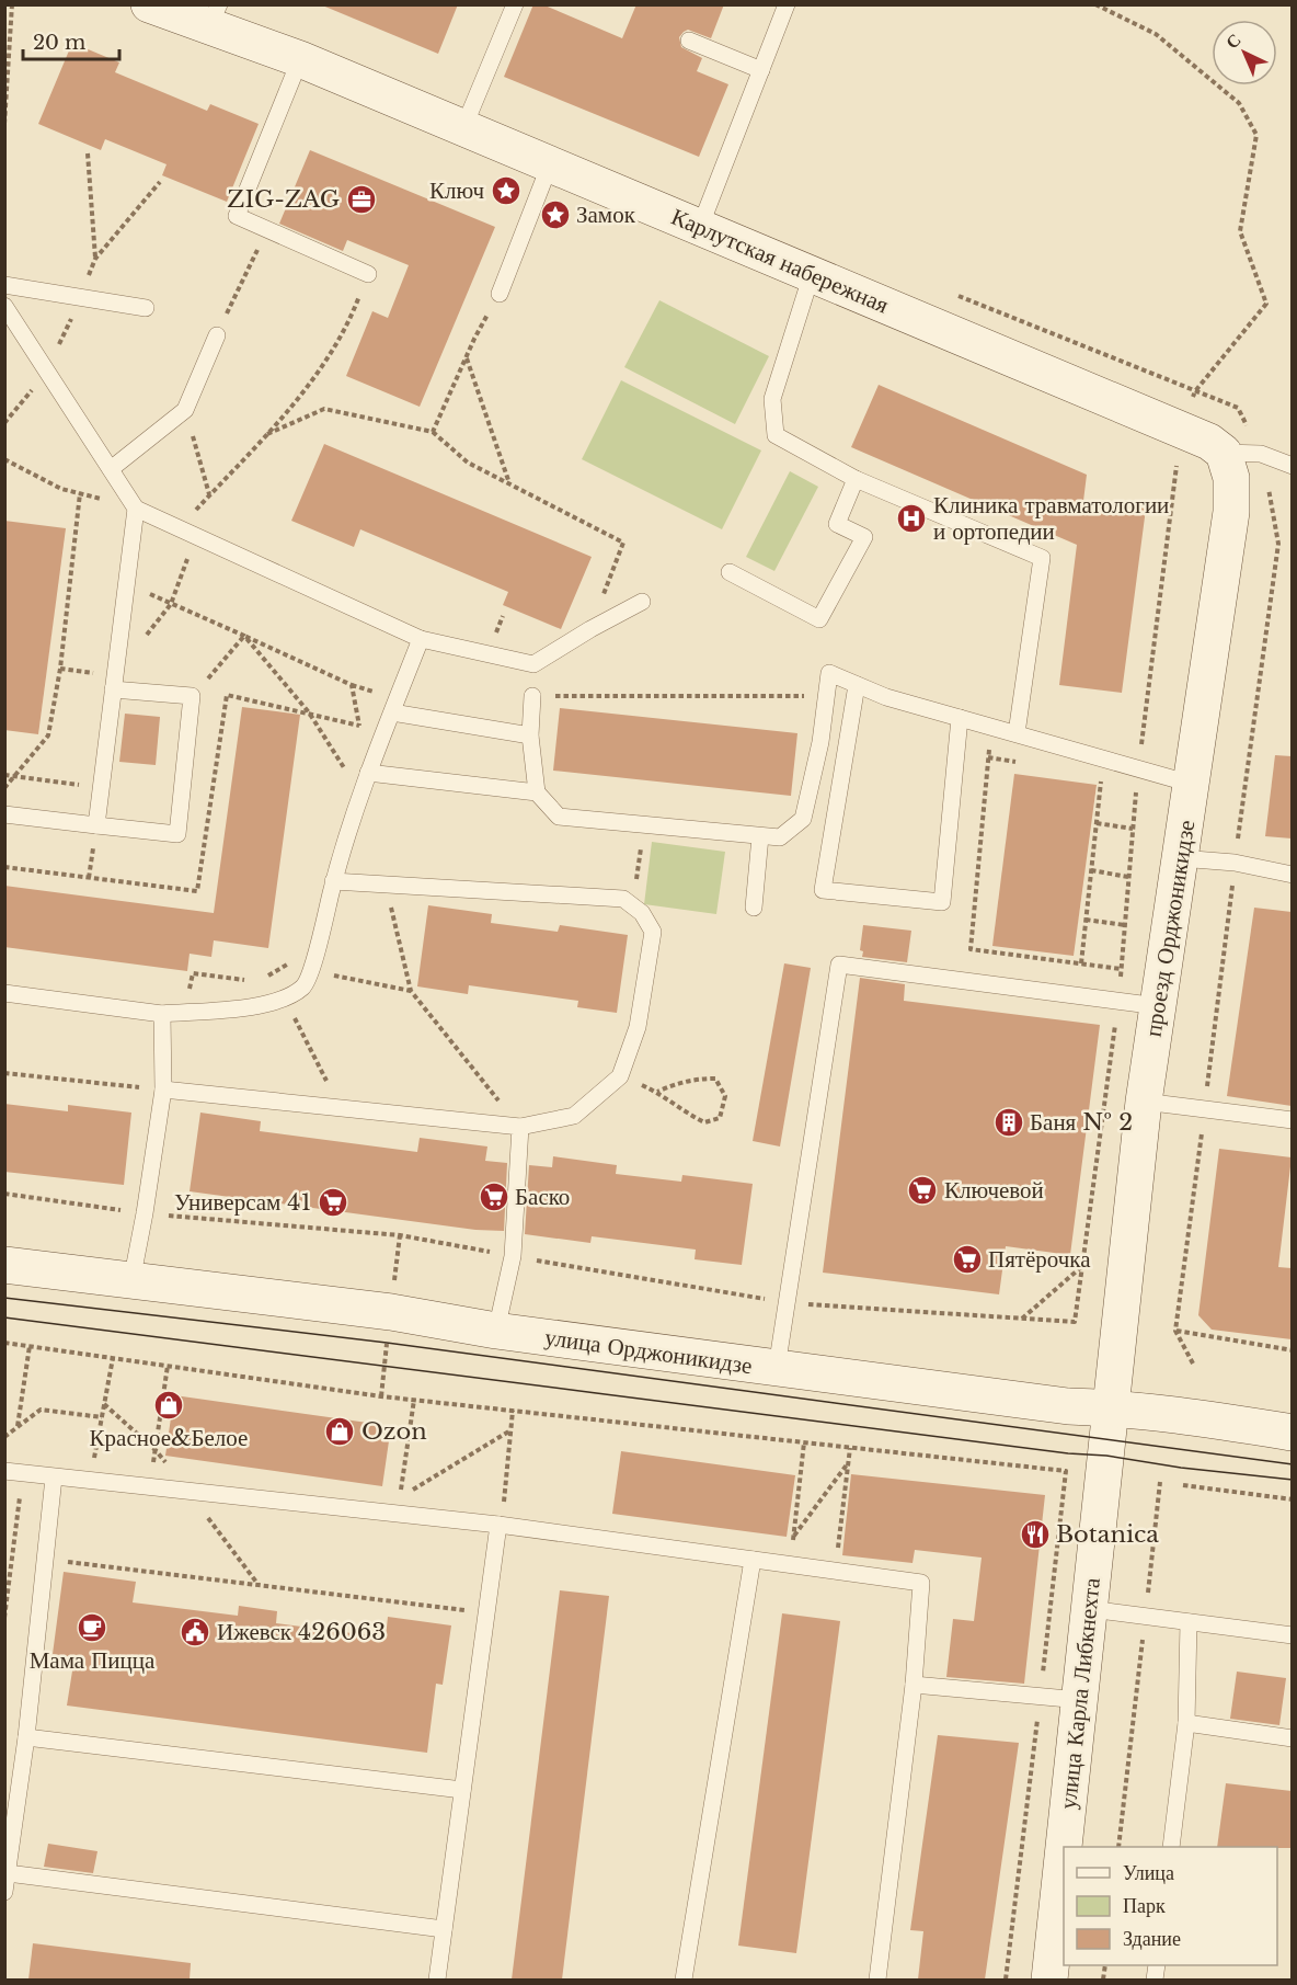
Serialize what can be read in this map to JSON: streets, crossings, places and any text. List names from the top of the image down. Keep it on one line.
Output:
{"streets":{"main road":["Карлутская набережная","проезд Орджоникидзе","улица Орджоникидзе","улица Карла Либкнехта"]},"crossings":[["Карлутская набережная","проезд Орджоникидзе"],["проезд Орджоникидзе","улица Орджоникидзе"],["проезд Орджоникидзе","улица Карла Либкнехта"],["улица Орджоникидзе","улица Карла Либкнехта"]],"places":{"place":["Ключ","Замок"],"office":["ZIG-ZAG"],"hospital":["Клиника травматологии и ортопедии"],"building":["Баня № 2"],"supermarket":["Ключевой","Баско","Универсам 41","Пятёрочка"],"shop":["Красное&Белое","Ozon"],"restaurant":["Botanica"],"cafe":["Мама Пицца"],"public building":["Ижевск 426063"]},"legend":["Улица","Парк","Здание"],"scale_bar":"20 m","north":"top left"}
